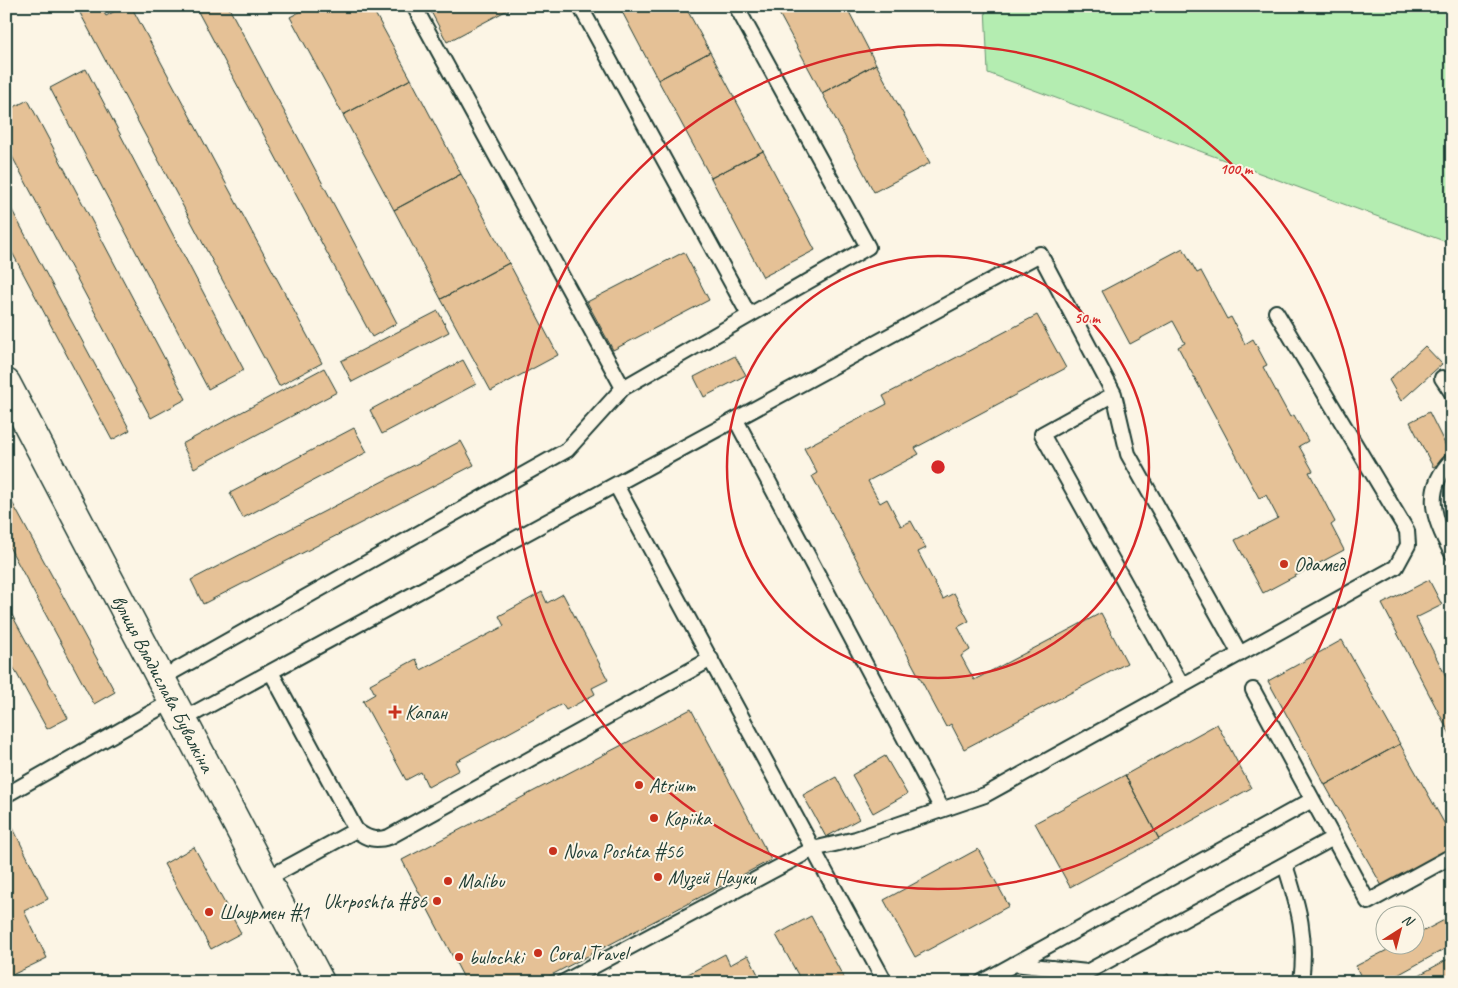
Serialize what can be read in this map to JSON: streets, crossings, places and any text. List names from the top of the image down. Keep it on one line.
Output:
{"streets":{"street":["вулиця Владислава Бувалкіна"]},"places":{"other":["Одамед","Atrium","Kopiika","Nova Poshta #56","Музей Науки","Malibu","Ukrposhta #86","Шаурмен #1","Coral Travel","bulochki"],"health":["Капан"]},"north":"top right","rings":["100 m","50 m"]}
